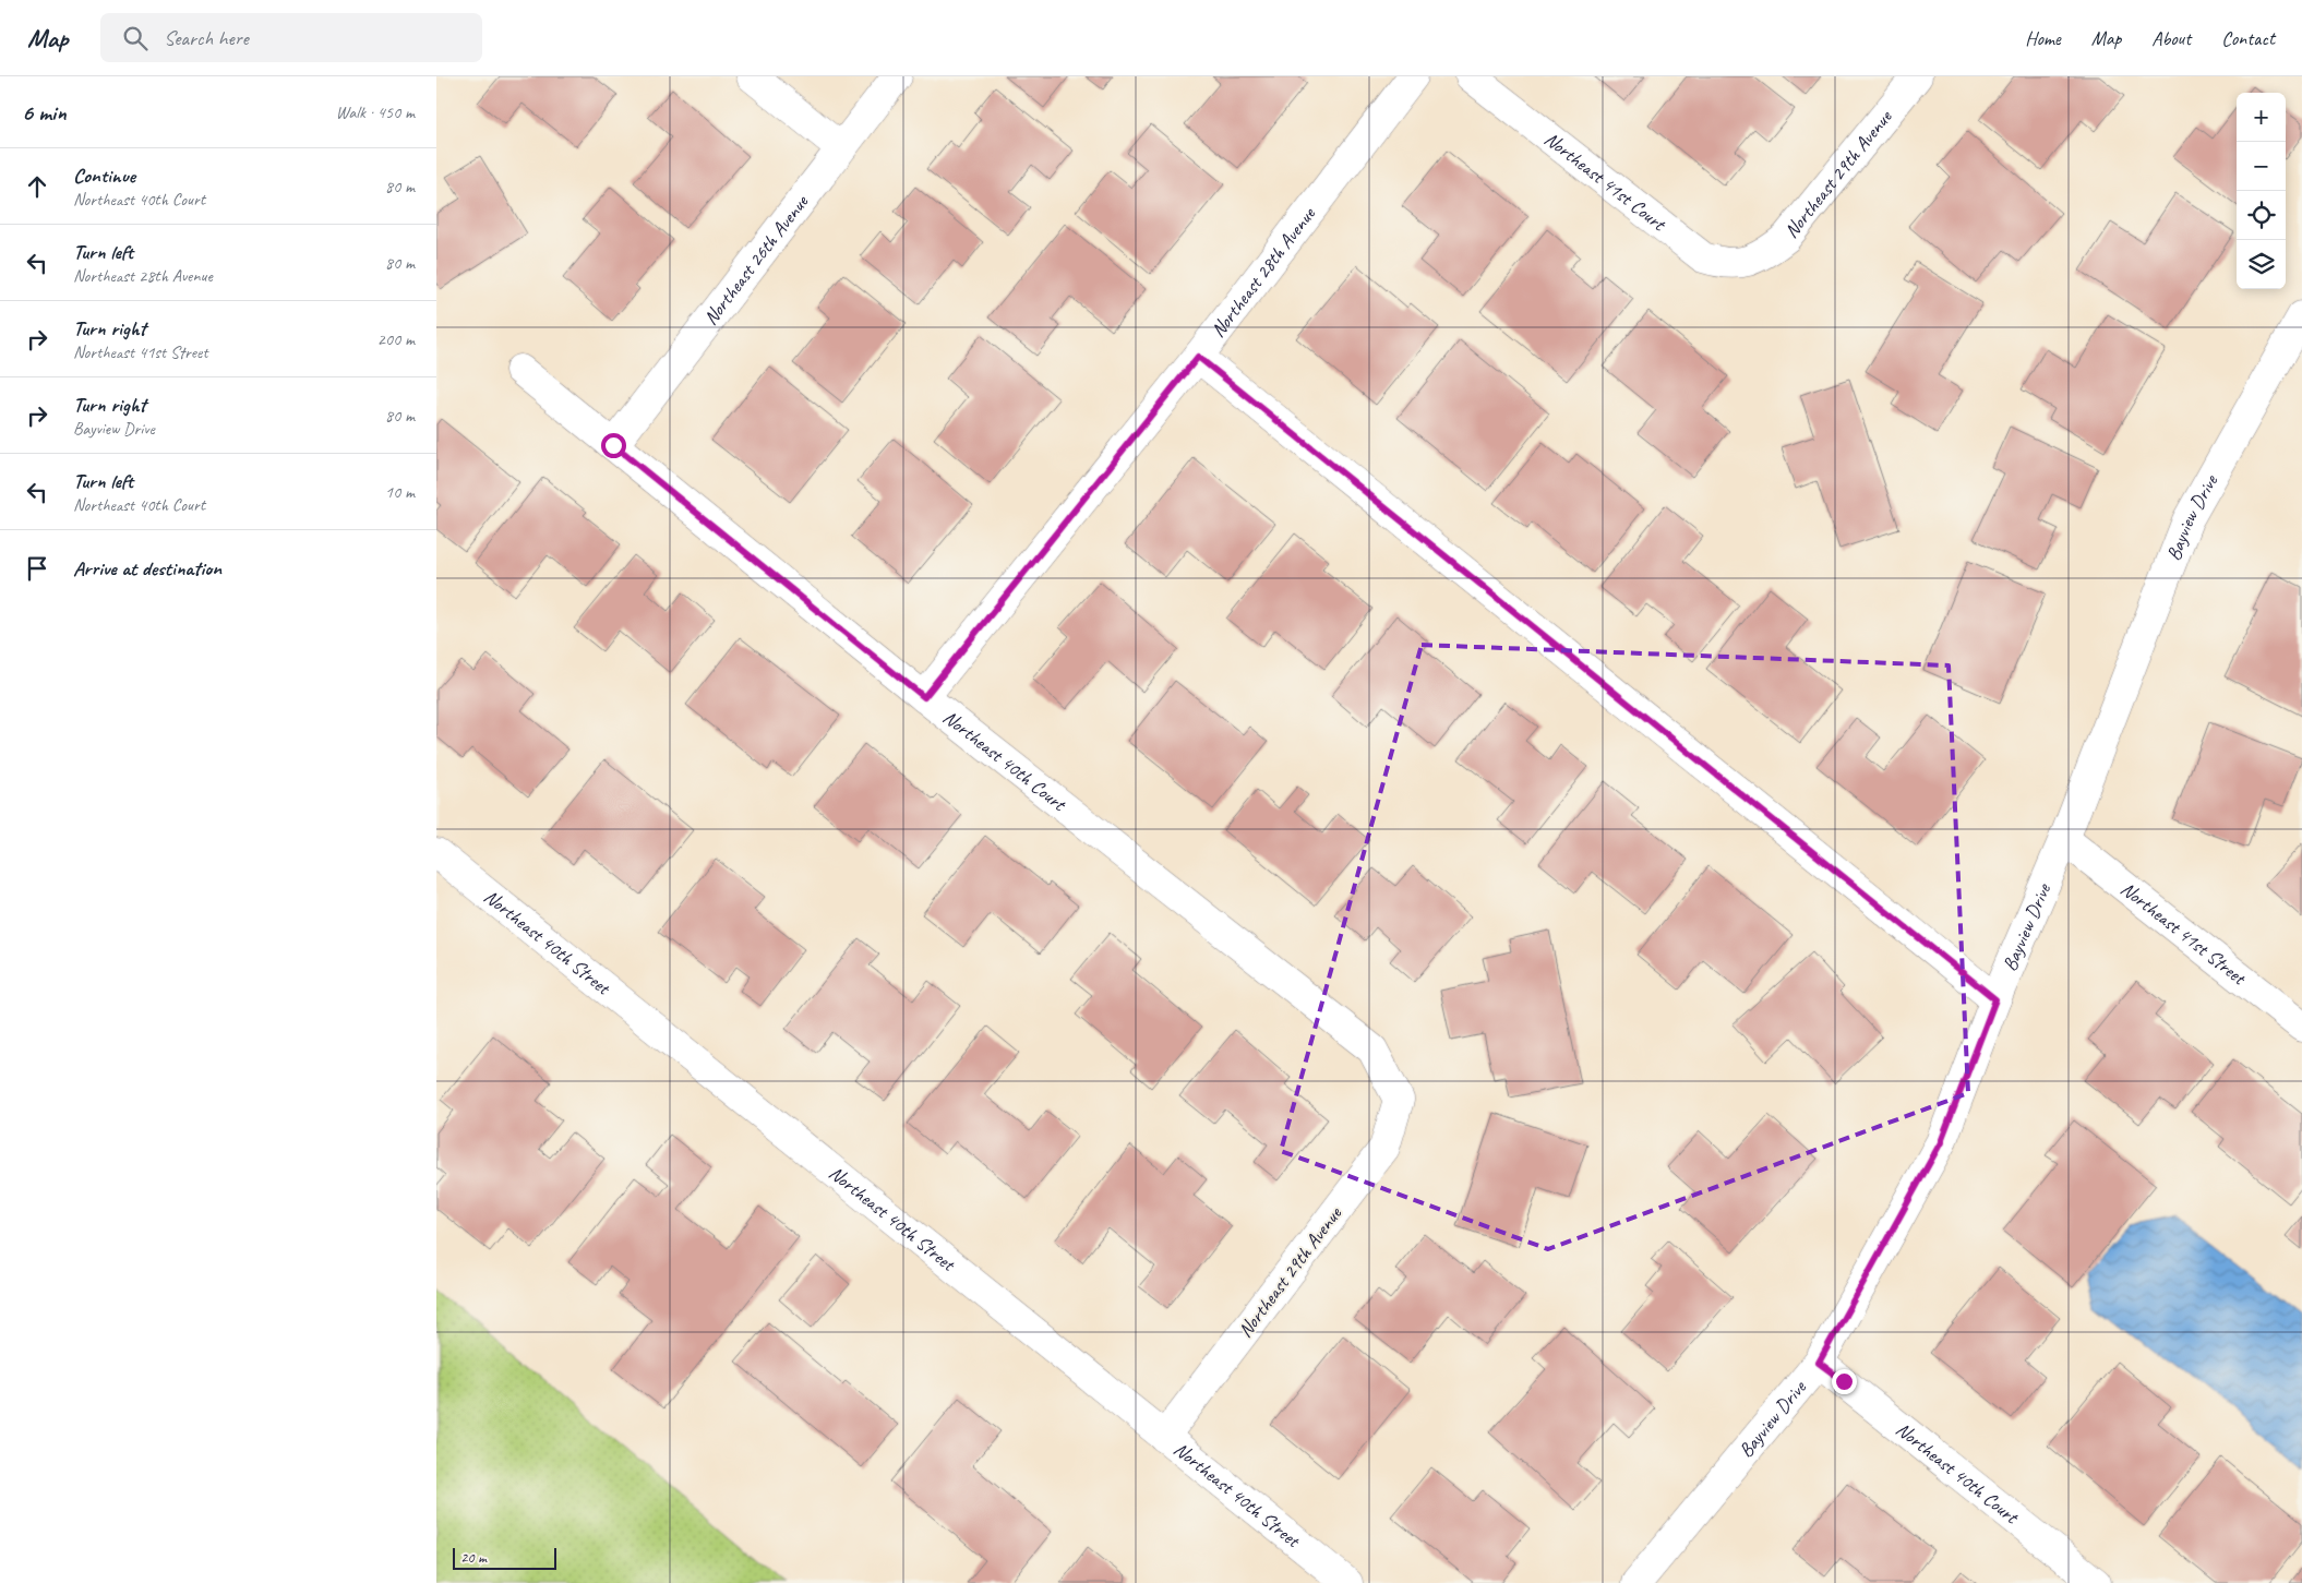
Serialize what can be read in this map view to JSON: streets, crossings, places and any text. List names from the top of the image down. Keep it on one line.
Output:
{"streets":{"street":["Northeast 29th Avenue","Northeast 41st Court","Northeast 26th Avenue","Northeast 28th Avenue","Bayview Drive","Northeast 40th Court","Northeast 41st Street","Northeast 40th Street"]},"crossings":[["Northeast 29th Avenue","Northeast 41st Court"],["Northeast 29th Avenue","Northeast 40th Court"],["Northeast 29th Avenue","Northeast 40th Street"],["Northeast 26th Avenue","Northeast 40th Court"],["Northeast 28th Avenue","Northeast 40th Court"],["Bayview Drive","Northeast 40th Court"],["Bayview Drive","Northeast 41st Street"]],"scale_bar":"20 m","page":{"header":"Map","search":"Search here","nav":["Home","Map","About","Contact"],"heading":["6 min","Walk · 450 m"],"map_buttons":["+","−"],"list":[["Continue","Northeast 40th Court","80 m"],["Turn left","Northeast 28th Avenue","80 m"],["Turn right","Northeast 41st Street","200 m"],["Turn right","Bayview Drive","80 m"],["Turn left","Northeast 40th Court","10 m"],"Arrive at destination"],"scale":"20 m"}}
